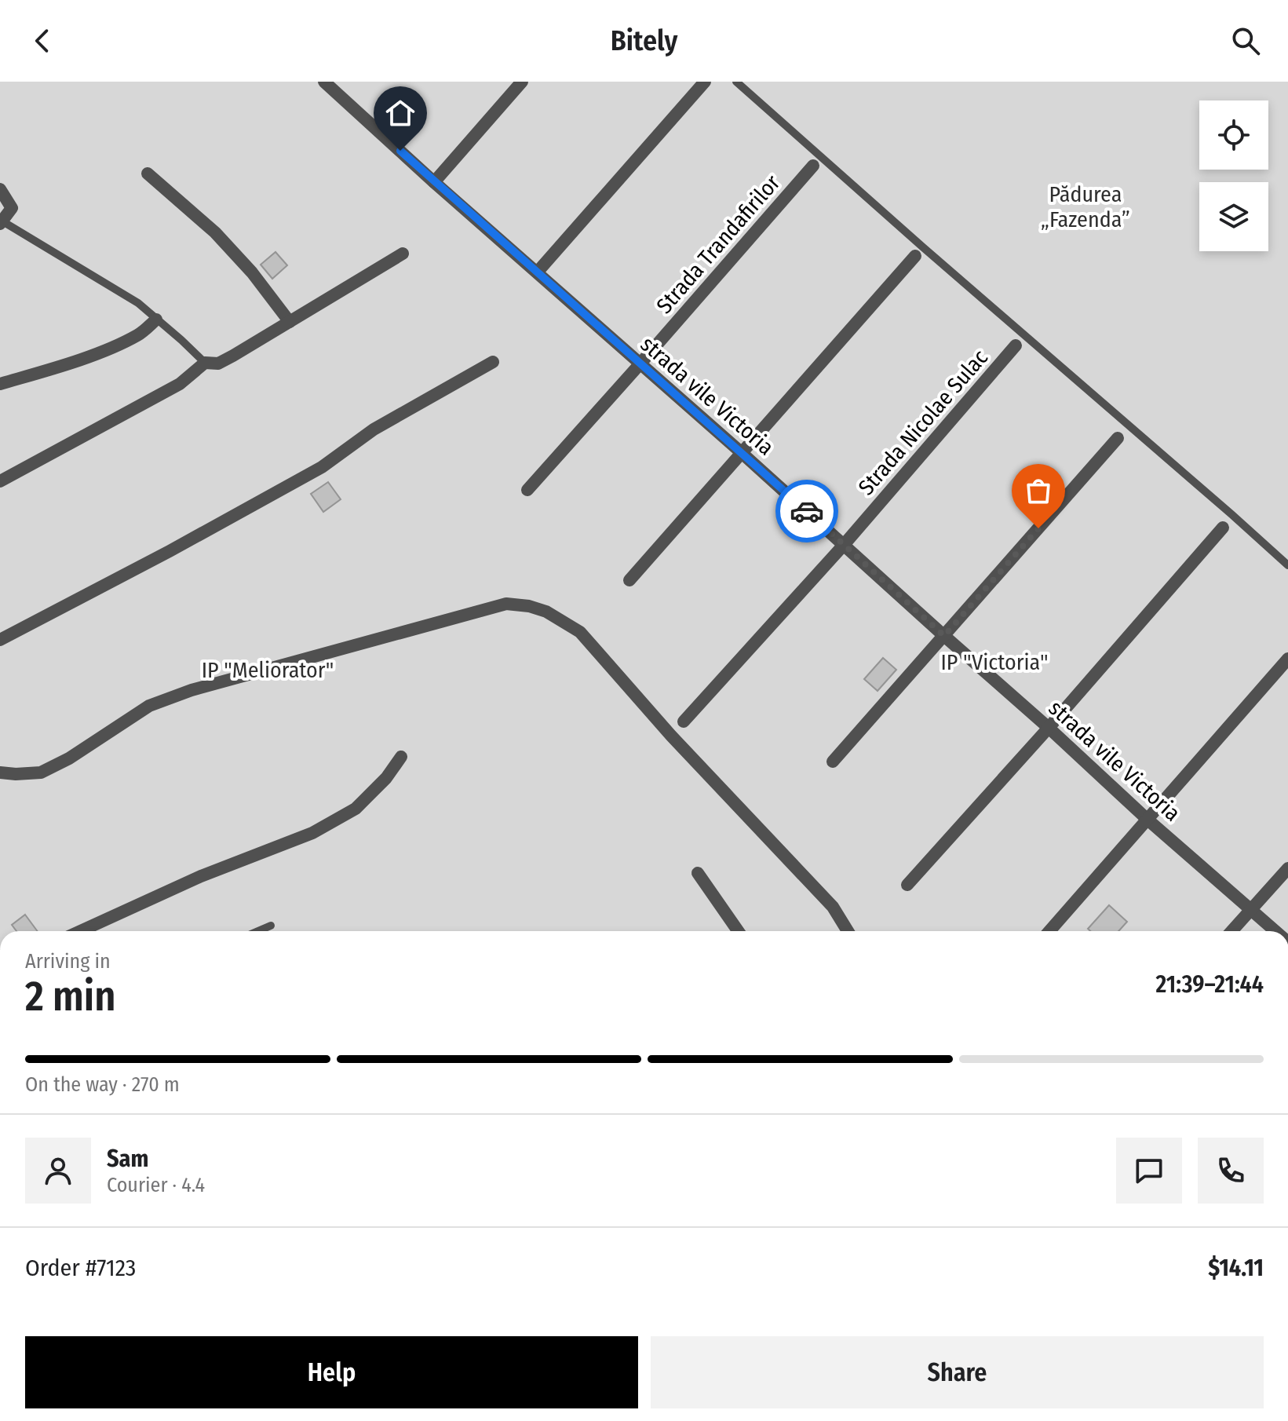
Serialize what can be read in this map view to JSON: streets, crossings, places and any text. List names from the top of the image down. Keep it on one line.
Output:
{"streets":{"street":["Strada Trandafirilor","strada vile Victoria","Strada Nicolae Sulac"]},"crossings":[["Strada Trandafirilor","strada vile Victoria"],["strada vile Victoria","Strada Nicolae Sulac"]],"parks":["Pădurea „Fazenda”","IP \"Victoria\"","IP \"Meliorator\""],"page":{"header":"Bitely","heading":["2 min","Arriving in","21:39–21:44"],"panel":["Sam","Courier · 4.4","Order #7123","$14.11"],"bar":"On the way · 270 m","buttons":["Help","Share"]}}
